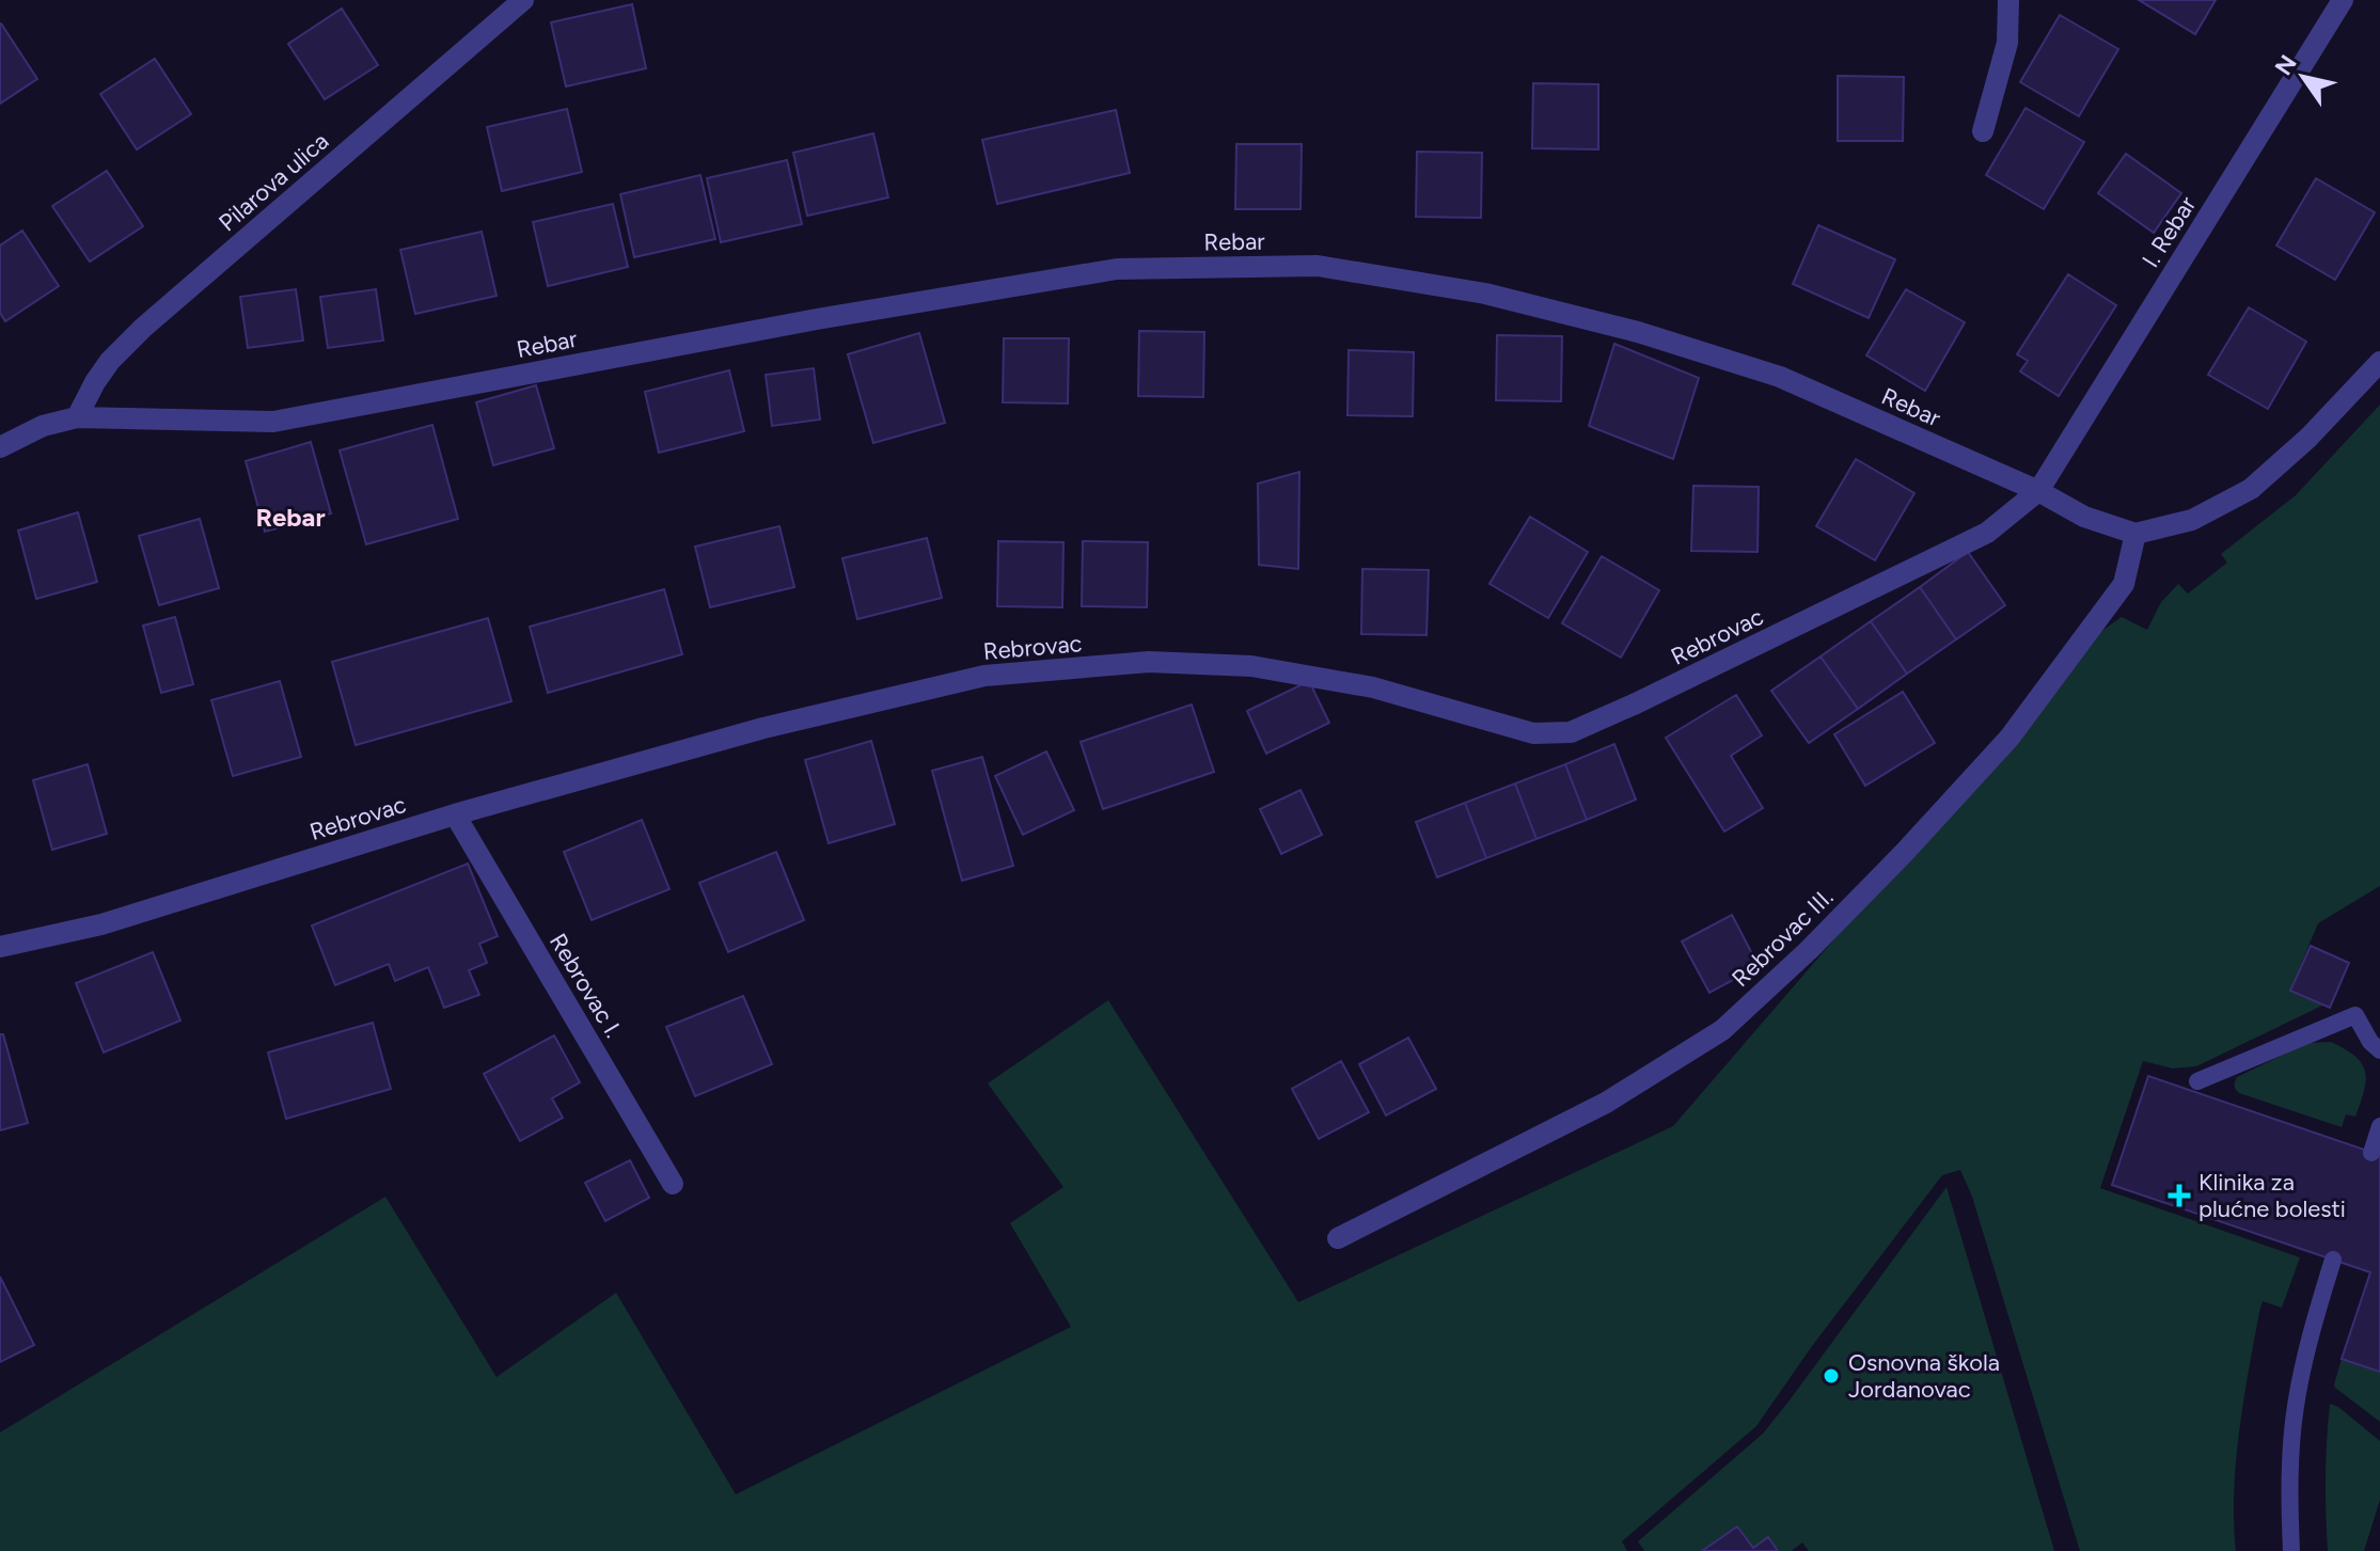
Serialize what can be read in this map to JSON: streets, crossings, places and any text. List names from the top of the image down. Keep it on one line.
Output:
{"streets":{"street":["Pilarova ulica","I. Rebar","Rebar","Rebrovac","Rebrovac III.","Rebrovac I."]},"crossings":[["Pilarova ulica","Rebar"],["I. Rebar","Rebar"],["I. Rebar","Rebrovac"],["Rebar","Rebrovac"],["Rebar","Rebrovac III."],["Rebrovac","Rebrovac I."]],"districts":["Rebar"],"places":{"health":["Klinika za plućne bolesti"],"other":["Osnovna škola Jordanovac"]},"north":"top left"}
